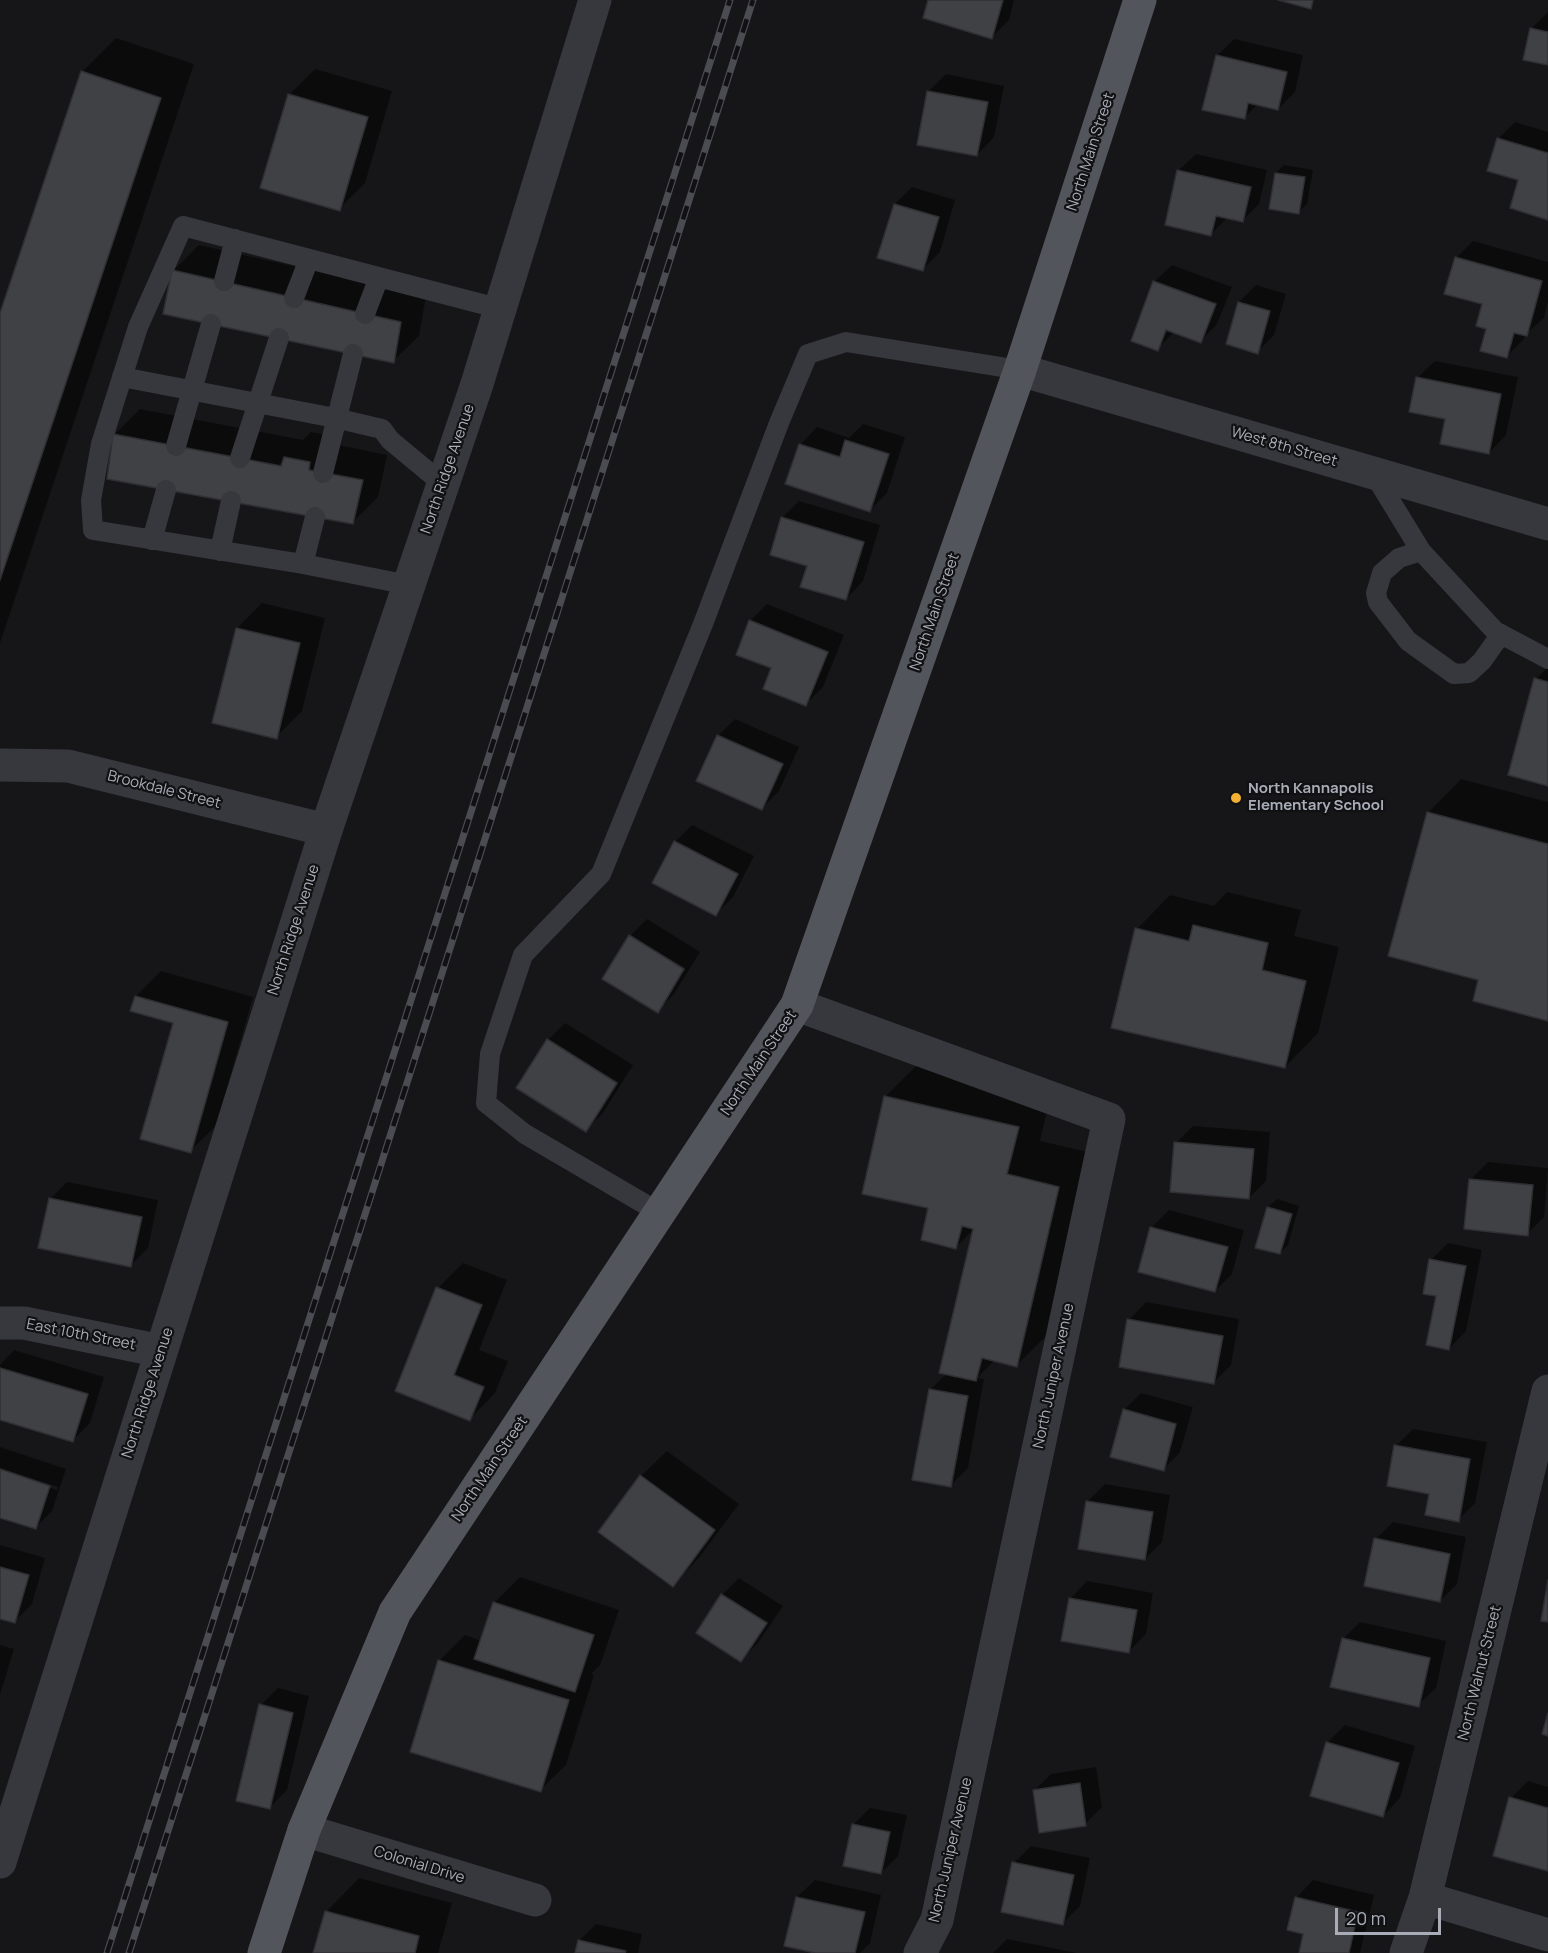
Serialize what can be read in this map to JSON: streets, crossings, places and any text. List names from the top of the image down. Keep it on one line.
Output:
{"streets":{"main road":["North Main Street"],"street":["West 8th Street","North Ridge Avenue","Brookdale Street","East 10th Street","North Juniper Avenue","North Walnut Street","Colonial Drive"]},"crossings":[["North Main Street","West 8th Street"],["North Main Street","North Juniper Avenue"],["North Main Street","Colonial Drive"],["North Ridge Avenue","Brookdale Street"],["North Ridge Avenue","East 10th Street"]],"places":["North Kannapolis Elementary School"],"scale_bar":"20 m"}
